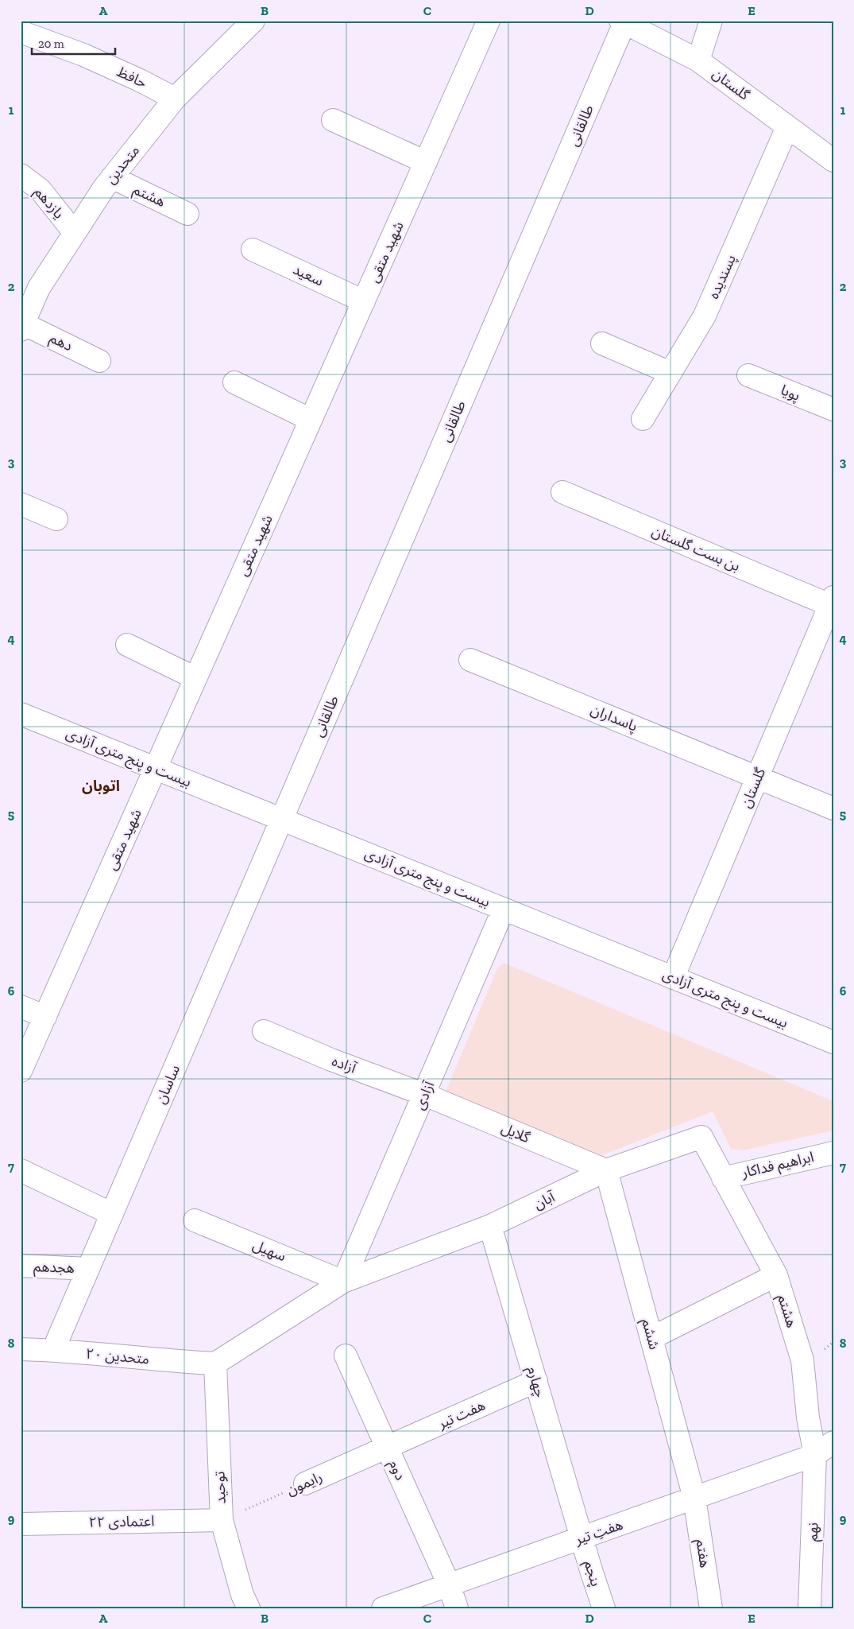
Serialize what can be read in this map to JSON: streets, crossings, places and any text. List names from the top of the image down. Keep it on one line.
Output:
{"streets":{"street":["حافظ","گلستان","طالقانی","متحدین","هشتم","یازدهم","شهید متقی","سعید","پسندیده","دهم","پویا","بن بست گلستان","پاسداران","بیست و پنج متری آزادی","آزاده","ساسان","آزادی","گلایل","ابراهیم فداکار","آبان","سهیل","هجدهم","ششم","متحدین ۲۰","چهارم","هفت تیر","دوم","رایمون","توحید","اعتمادی ۲۲","هفتِ تیر","نهم","هفتم","پنجم"]},"crossings":[["حافظ","متحدین"],["گلستان","طالقانی"],["گلستان","پسندیده"],["گلستان","بن بست گلستان"],["گلستان","پاسداران"],["گلستان","بیست و پنج متری آزادی"],["طالقانی","بیست و پنج متری آزادی"],["طالقانی","ساسان"],["متحدین","هشتم"],["متحدین","یازدهم"],["متحدین","دهم"],["هشتم","ابراهیم فداکار"],["هشتم","آبان"],["هشتم","هفتِ تیر"],["هشتم","نهم"],["شهید متقی","سعید"],["شهید متقی","بیست و پنج متری آزادی"],["بیست و پنج متری آزادی","ساسان"],["بیست و پنج متری آزادی","آزادی"],["آزاده","آزادی"],["آزاده","گلایل"],["ساسان","هجدهم"],["ساسان","متحدین ۲۰"],["آزادی","گلایل"],["آزادی","آبان"],["آزادی","سهیل"],["گلایل","آبان"],["گلایل","ششم"],["ابراهیم فداکار","آبان"],["آبان","سهیل"],["آبان","ششم"],["آبان","متحدین ۲۰"],["آبان","چهارم"],["آبان","توحید"],["ششم","هفتِ تیر"],["ششم","هفتم"],["متحدین ۲۰","توحید"],["چهارم","هفت تیر"],["چهارم","هفتِ تیر"],["چهارم","پنجم"],["هفت تیر","دوم"],["هفت تیر","رایمون"],["دوم","رایمون"],["دوم","هفتِ تیر"],["رایمون","توحید"],["رایمون","اعتمادی ۲۲"],["توحید","اعتمادی ۲۲"],["هفتِ تیر","نهم"],["هفتِ تیر","هفتم"],["هفتِ تیر","پنجم"]],"districts":["اتوبان"],"scale_bar":"20 m","grid":{"columns":["A","B","C","D","E"],"rows":["1","2","3","4","5","6","7","8","9"]}}
